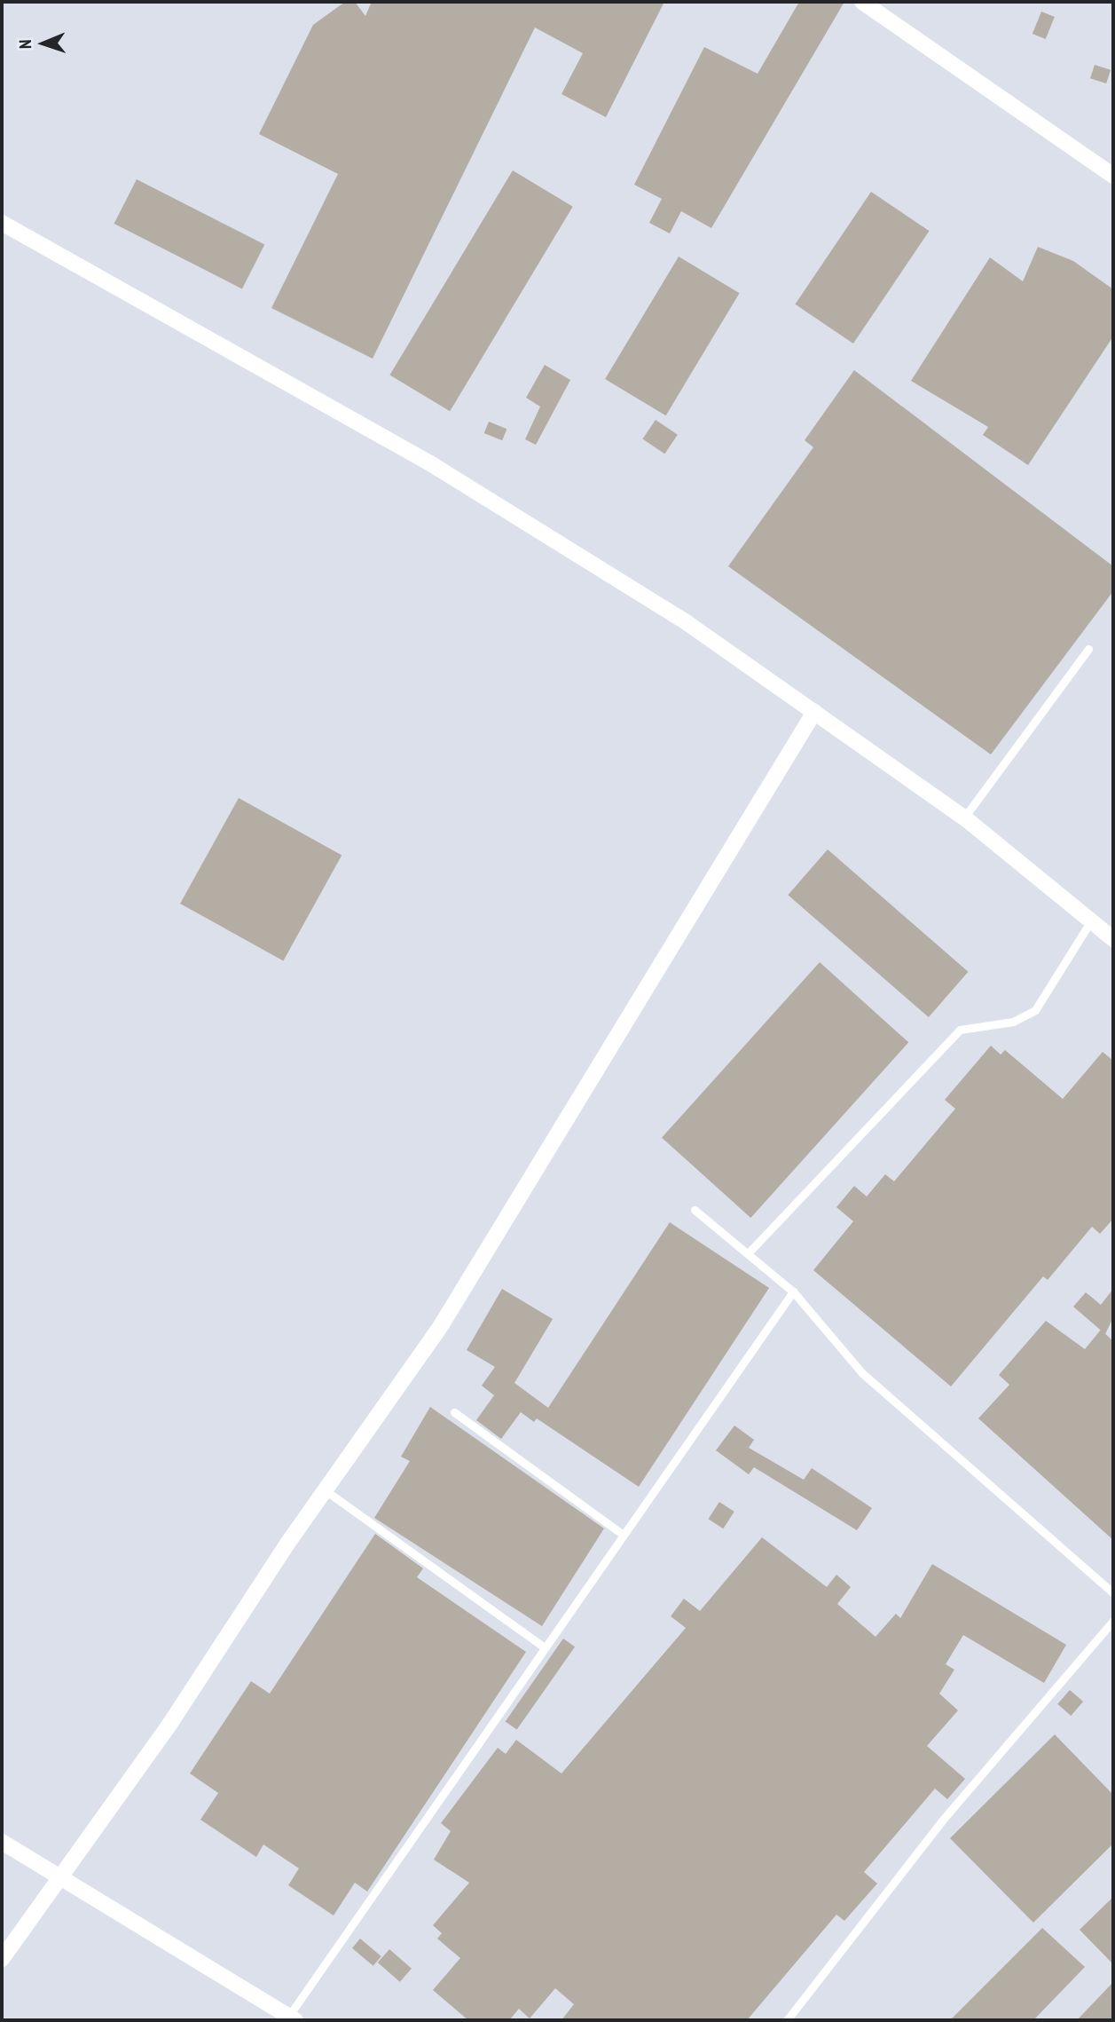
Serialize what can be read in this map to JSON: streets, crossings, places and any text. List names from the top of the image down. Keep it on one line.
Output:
{"north":"left"}
